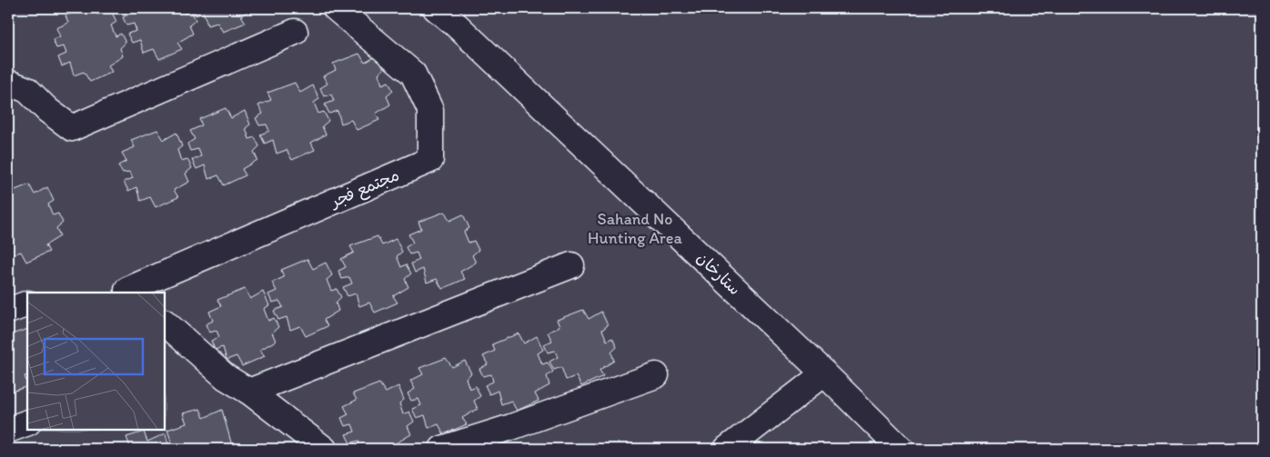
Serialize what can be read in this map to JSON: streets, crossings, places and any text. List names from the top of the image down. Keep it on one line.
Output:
{"streets":{"street":["مجتمع فجر","ستارخان"]},"parks":["Sahand No Hunting Area"]}
